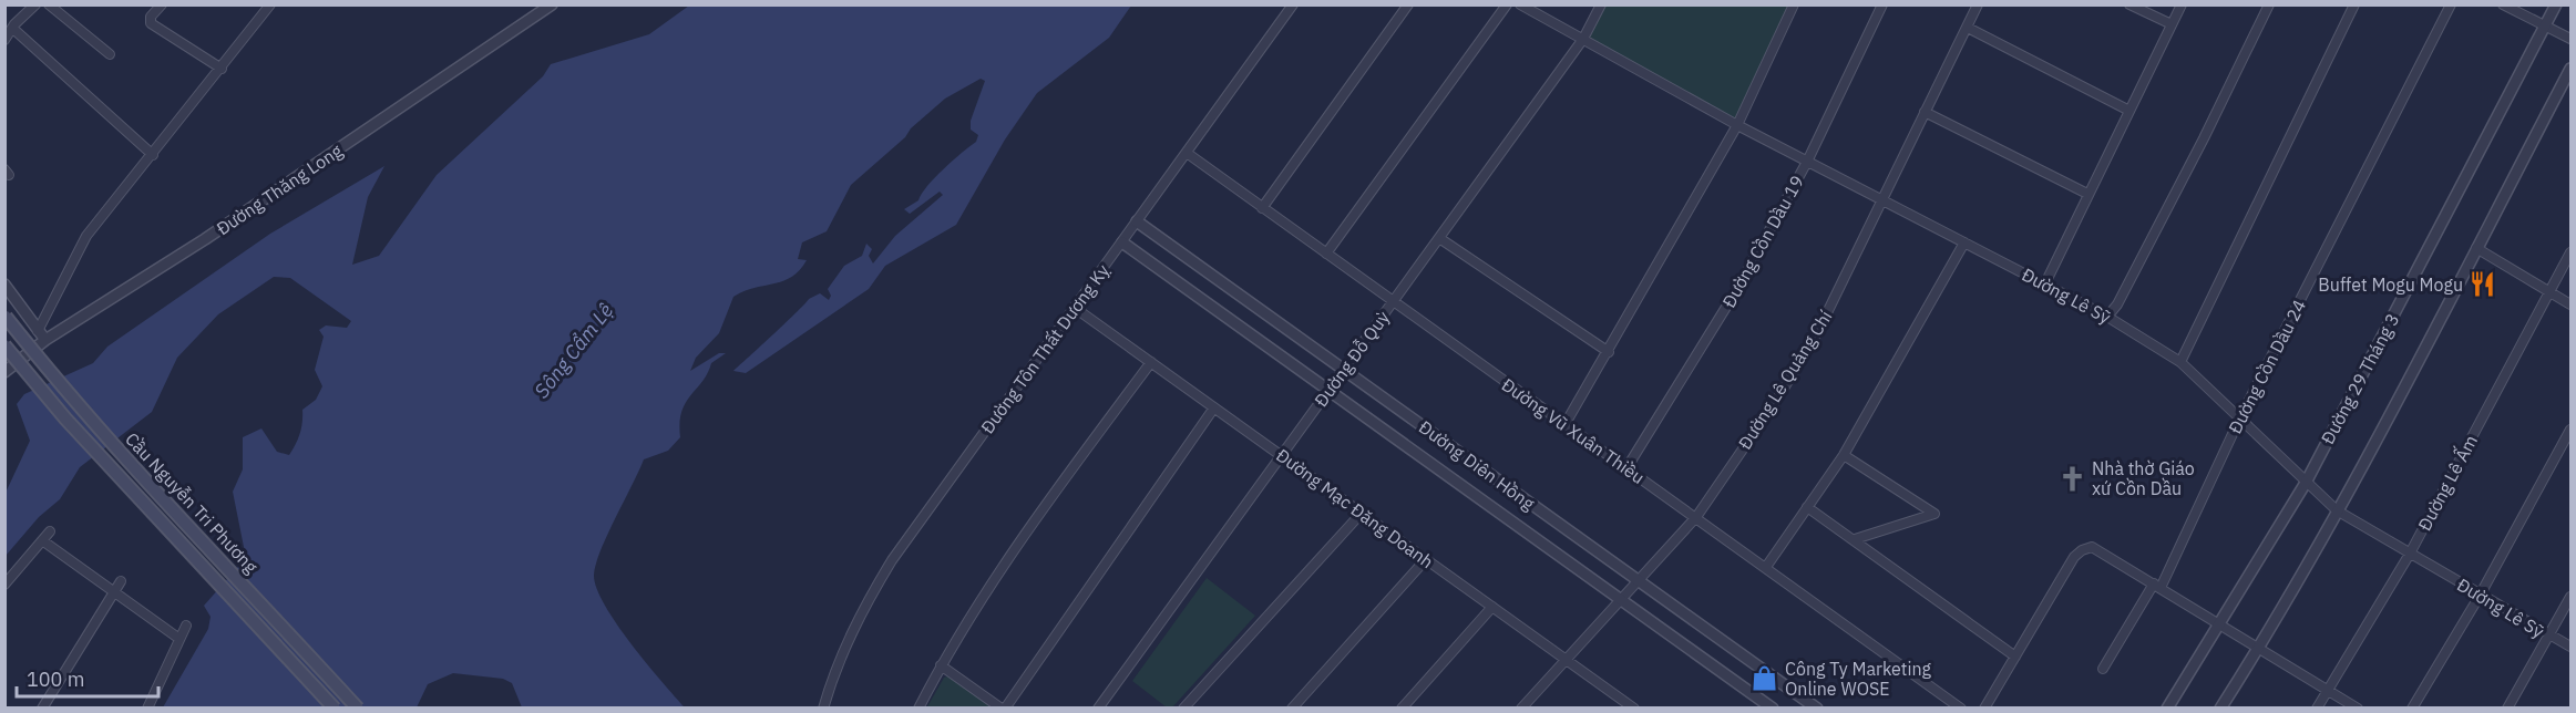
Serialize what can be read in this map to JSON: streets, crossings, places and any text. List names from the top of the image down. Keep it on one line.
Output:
{"streets":{"main road":["Cầu Nguyễn Tri Phương"],"street":["Đường Thăng Long","Đường Cồn Dầu 19","Đường Lê Sỹ","Đường Tôn Thất Dương Kỵ","Đường Đỗ Quỳ","Đường Cồn Dầu 24","Đường 29 Tháng 3","Đường Lê Quảng Chí","Đường Vũ Xuân Thiều","Đường Diên Hồng","Đường Lê Ấm","Đường Mạc Đăng Doanh"]},"crossings":[["Đường Cồn Dầu 19","Đường Lê Sỹ"],["Đường Cồn Dầu 19","Đường Vũ Xuân Thiều"],["Đường Lê Sỹ","Đường Đỗ Quỳ"],["Đường Lê Sỹ","Đường Cồn Dầu 24"],["Đường Lê Sỹ","Đường 29 Tháng 3"],["Đường Lê Sỹ","Đường Lê Quảng Chí"],["Đường Lê Sỹ","Đường Lê Ấm"],["Đường Tôn Thất Dương Kỵ","Đường Vũ Xuân Thiều"],["Đường Tôn Thất Dương Kỵ","Đường Diên Hồng"],["Đường Tôn Thất Dương Kỵ","Đường Mạc Đăng Doanh"],["Đường Đỗ Quỳ","Đường Vũ Xuân Thiều"],["Đường Đỗ Quỳ","Đường Diên Hồng"],["Đường Đỗ Quỳ","Đường Mạc Đăng Doanh"],["Đường Lê Quảng Chí","Đường Vũ Xuân Thiều"],["Đường Lê Quảng Chí","Đường Diên Hồng"],["Đường Lê Quảng Chí","Đường Mạc Đăng Doanh"]],"water":["Sông Cẩm Lệ"],"places":{"restaurant":["Buffet Mogu Mogu"],"church":["Nhà thờ Giáo xứ Cồn Dầu"],"shop":["Công Ty Marketing Online WOSE"]},"scale_bar":"100 m"}
